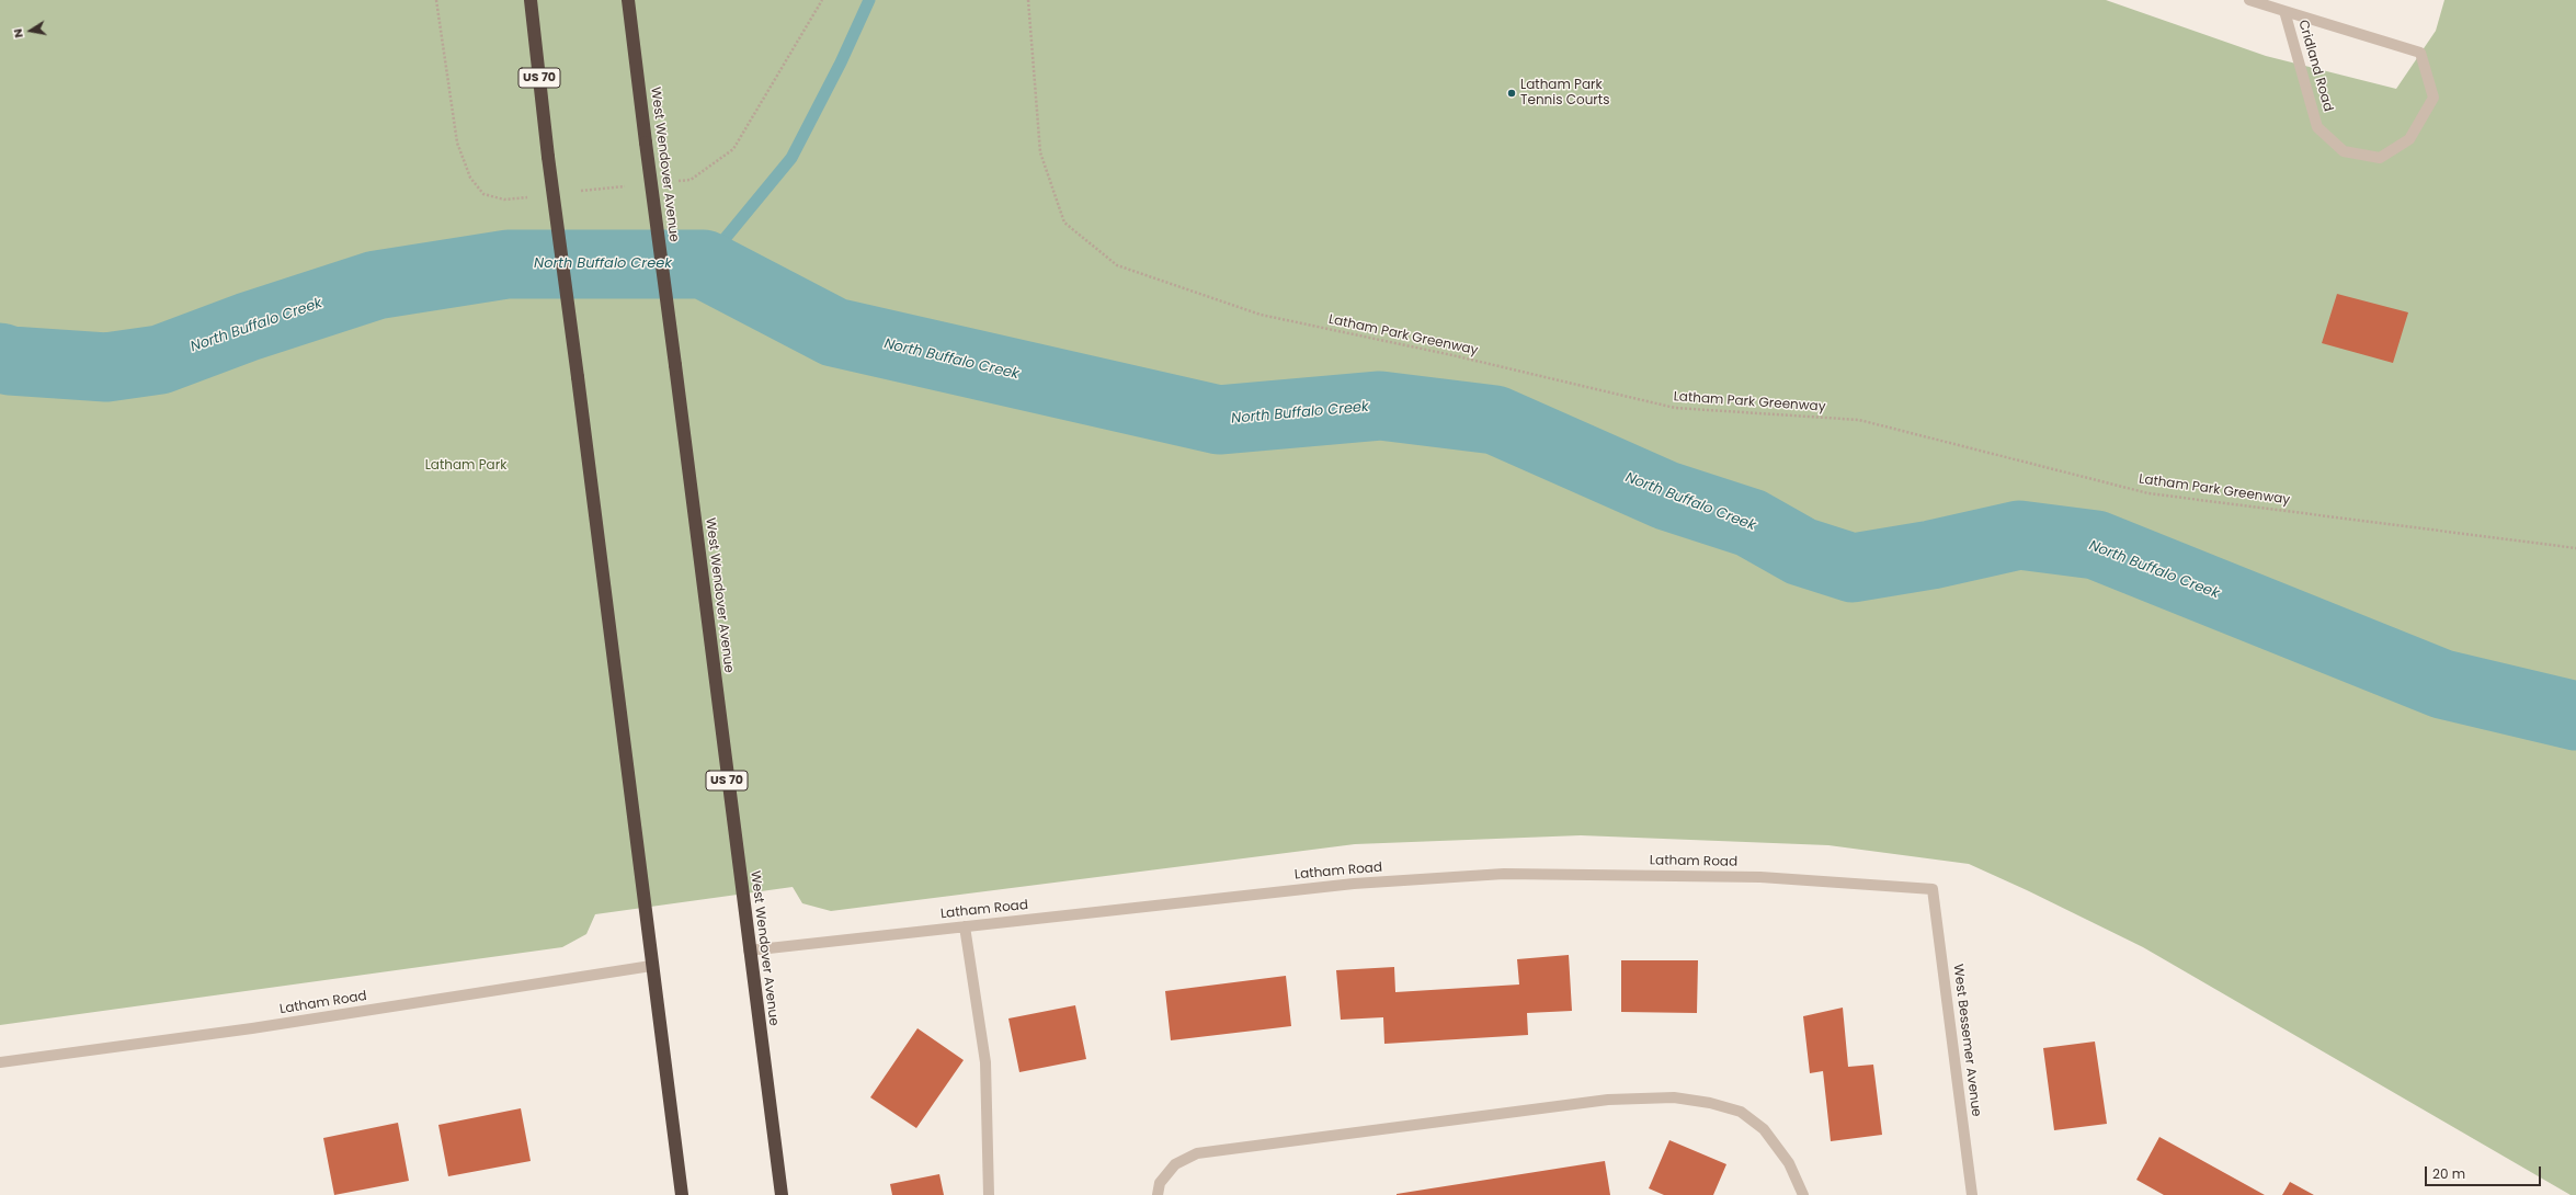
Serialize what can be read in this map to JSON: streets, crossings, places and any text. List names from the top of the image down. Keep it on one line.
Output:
{"streets":{"highway":["US 70","West Wendover Avenue"],"street":["Cridland Road","Latham Road","West Bessemer Avenue"],"path":["Latham Park Greenway"]},"crossings":[["US 70","Latham Road"],["West Wendover Avenue","Latham Road"],["Latham Road","West Bessemer Avenue"]],"water":["North Buffalo Creek"],"parks":["Latham Park"],"places":["Latham Park Tennis Courts"],"scale_bar":"20 m","north":"left"}
